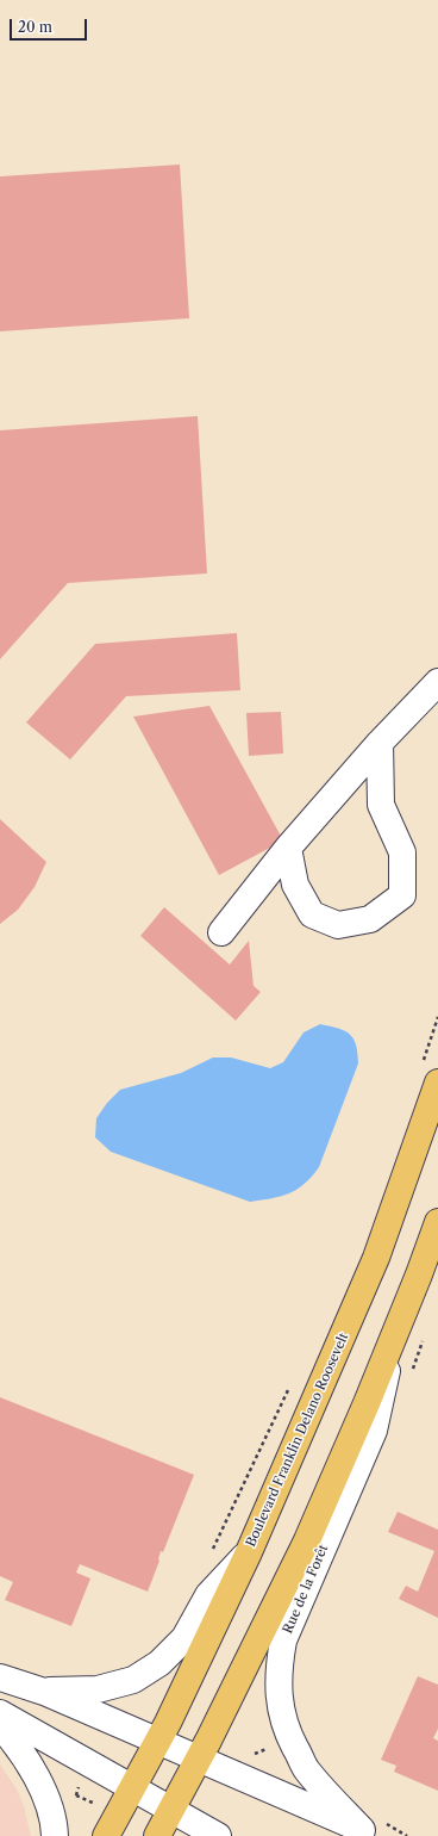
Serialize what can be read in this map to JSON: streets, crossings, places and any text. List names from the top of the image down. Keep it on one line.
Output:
{"streets":{"main road":["Boulevard Franklin Delano Roosevelt"],"street":["Rue de la Forêt"]},"crossings":[["Boulevard Franklin Delano Roosevelt","Rue de la Forêt"]],"scale_bar":"20 m"}
